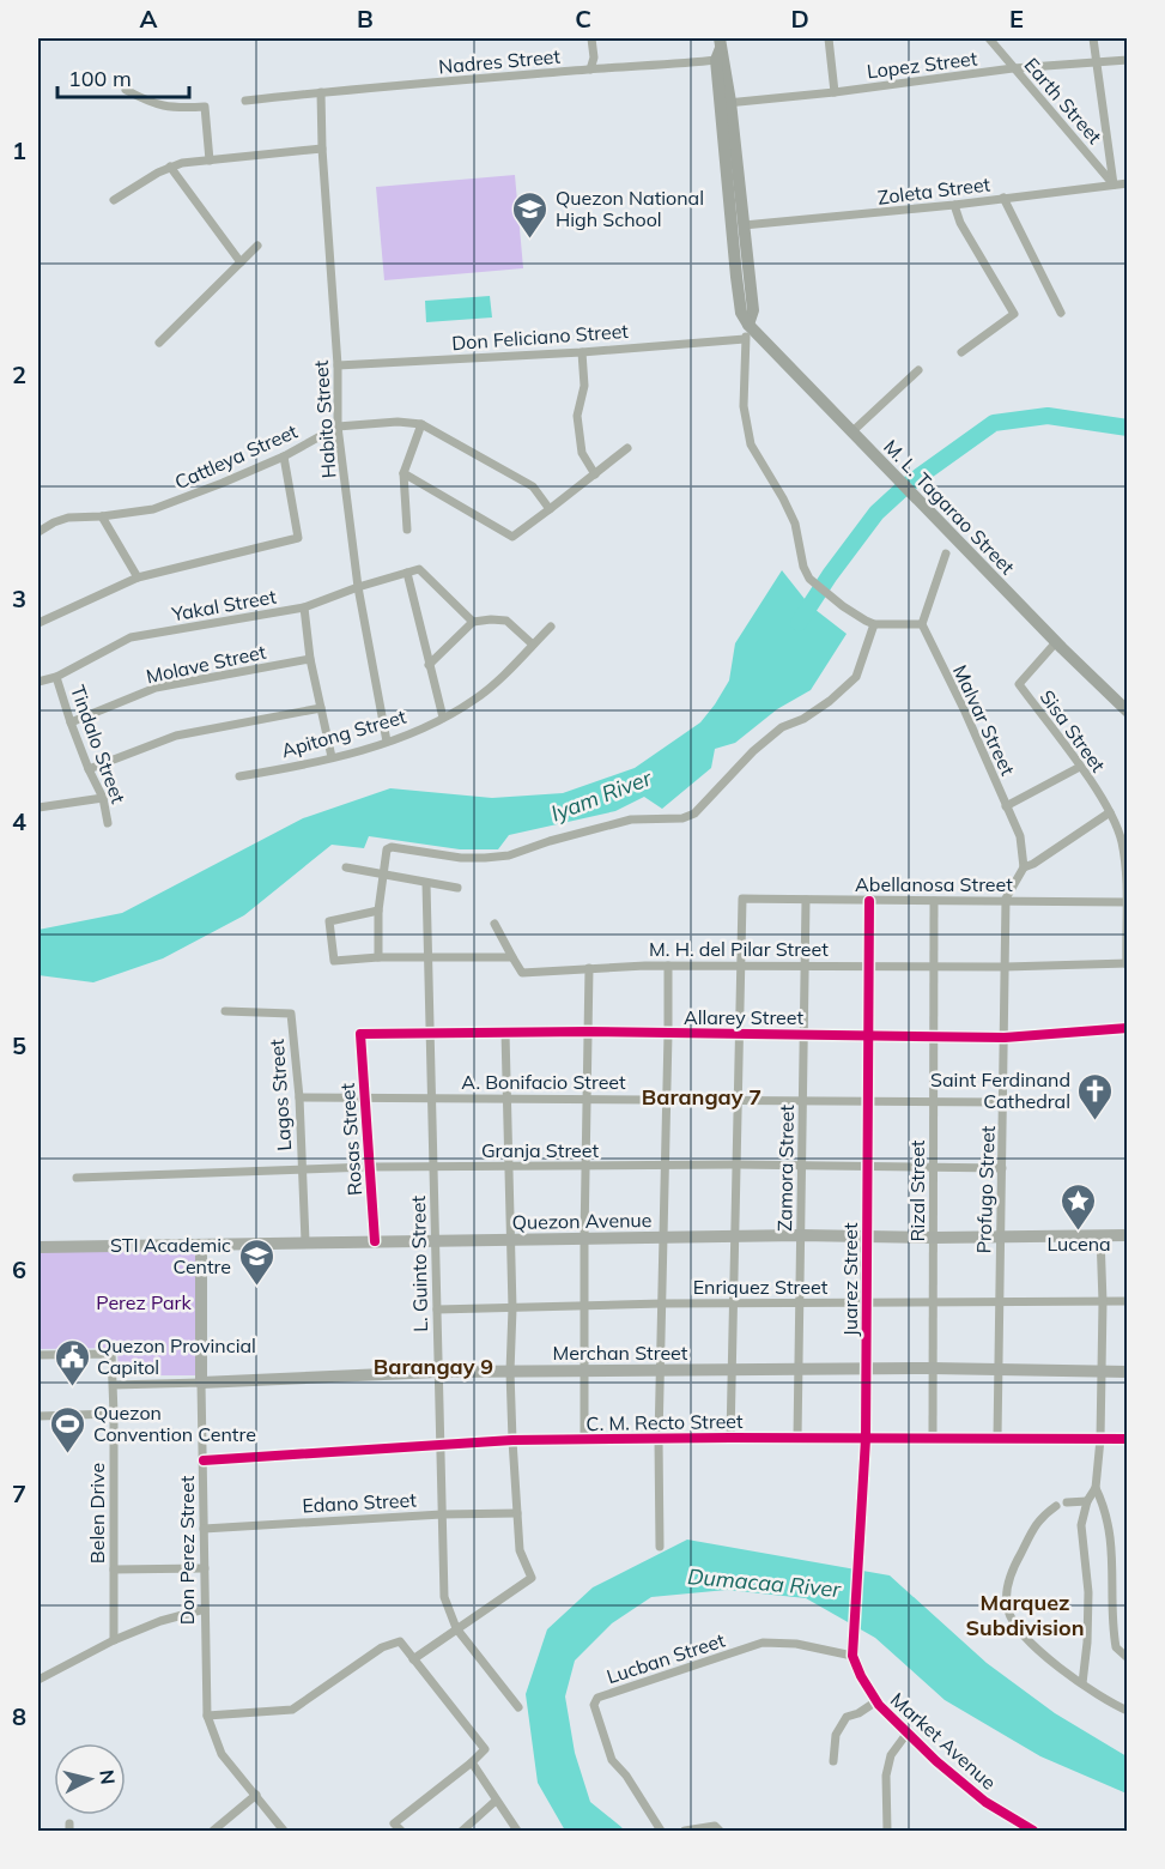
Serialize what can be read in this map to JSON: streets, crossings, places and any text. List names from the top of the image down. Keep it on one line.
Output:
{"streets":{"main road":["M. L. Tagarao Street","Quezon Avenue","Juarez Street","Merchan Street","Don Perez Street","Market Avenue"],"street":["Nadres Street","Lopez Street","Earth Street","Zoleta Street","Don Feliciano Street","Habito Street","Cattleya Street","Yakal Street","Molave Street","Malvar Street","Sisa Street","Apitong Street","Tindalo Street","Abellanosa Street","M. H. del Pilar Street","Allarey Street","A. Bonifacio Street","Lagos Street","Rosas Street","Granja Street","Zamora Street","Profugo Street","Rizal Street","L. Guinto Street","Enriquez Street","C. M. Recto Street","Edano Street","Belen Drive","Lucban Street"]},"crossings":[["Nadres Street","Habito Street"],["Nadres Street","M. L. Tagarao Street"],["Lopez Street","Earth Street"],["Lopez Street","M. L. Tagarao Street"],["Earth Street","Zoleta Street"],["Zoleta Street","M. L. Tagarao Street"],["Don Feliciano Street","Habito Street"],["Habito Street","Cattleya Street"],["Habito Street","Yakal Street"],["Habito Street","Apitong Street"],["M. L. Tagarao Street","Sisa Street"],["Yakal Street","Tindalo Street"],["Molave Street","Tindalo Street"],["Sisa Street","Abellanosa Street"],["Sisa Street","M. H. del Pilar Street"],["Abellanosa Street","M. H. del Pilar Street"],["Abellanosa Street","Zamora Street"],["Abellanosa Street","Profugo Street"],["Abellanosa Street","Rizal Street"],["Abellanosa Street","Juarez Street"],["M. H. del Pilar Street","Zamora Street"],["M. H. del Pilar Street","Profugo Street"],["M. H. del Pilar Street","Rizal Street"],["M. H. del Pilar Street","L. Guinto Street"],["M. H. del Pilar Street","Juarez Street"],["Allarey Street","Rosas Street"],["Allarey Street","Zamora Street"],["Allarey Street","Profugo Street"],["Allarey Street","Rizal Street"],["Allarey Street","L. Guinto Street"],["Allarey Street","Juarez Street"],["A. Bonifacio Street","Lagos Street"],["A. Bonifacio Street","Rosas Street"],["A. Bonifacio Street","Zamora Street"],["A. Bonifacio Street","Profugo Street"],["A. Bonifacio Street","Rizal Street"],["A. Bonifacio Street","L. Guinto Street"],["A. Bonifacio Street","Juarez Street"],["Lagos Street","Granja Street"],["Lagos Street","Quezon Avenue"],["Rosas Street","Granja Street"],["Rosas Street","Quezon Avenue"],["Granja Street","Zamora Street"],["Granja Street","Profugo Street"],["Granja Street","Rizal Street"],["Granja Street","L. Guinto Street"],["Granja Street","Juarez Street"],["Zamora Street","Quezon Avenue"],["Zamora Street","Enriquez Street"],["Zamora Street","Merchan Street"],["Zamora Street","C. M. Recto Street"],["Profugo Street","Quezon Avenue"],["Profugo Street","Enriquez Street"],["Profugo Street","Merchan Street"],["Profugo Street","C. M. Recto Street"],["Rizal Street","Quezon Avenue"],["Rizal Street","Enriquez Street"],["Rizal Street","Merchan Street"],["Rizal Street","C. M. Recto Street"],["Quezon Avenue","L. Guinto Street"],["Quezon Avenue","Juarez Street"],["Quezon Avenue","Don Perez Street"],["L. Guinto Street","Enriquez Street"],["L. Guinto Street","Merchan Street"],["L. Guinto Street","C. M. Recto Street"],["L. Guinto Street","Edano Street"],["Juarez Street","Enriquez Street"],["Juarez Street","Merchan Street"],["Juarez Street","C. M. Recto Street"],["Juarez Street","Lucban Street"],["Juarez Street","Market Avenue"],["Merchan Street","Belen Drive"],["Merchan Street","Don Perez Street"],["C. M. Recto Street","Don Perez Street"],["Edano Street","Don Perez Street"],["Lucban Street","Market Avenue"]],"districts":["Barangay 7","Barangay 9","Marquez Subdivision"],"water":["Iyam River","Dumacaa River"],"parks":["Perez Park"],"places":{"school or university":["Quezon National High School","STI Academic Centre"],"church":["Saint Ferdinand Cathedral"],"place":["Lucena"],"public building":["Quezon Provincial Capitol"],"sports":["Quezon Convention Centre"]},"scale_bar":"100 m","north":"right","grid":{"columns":["A","B","C","D","E"],"rows":["1","2","3","4","5","6","7","8"]}}
